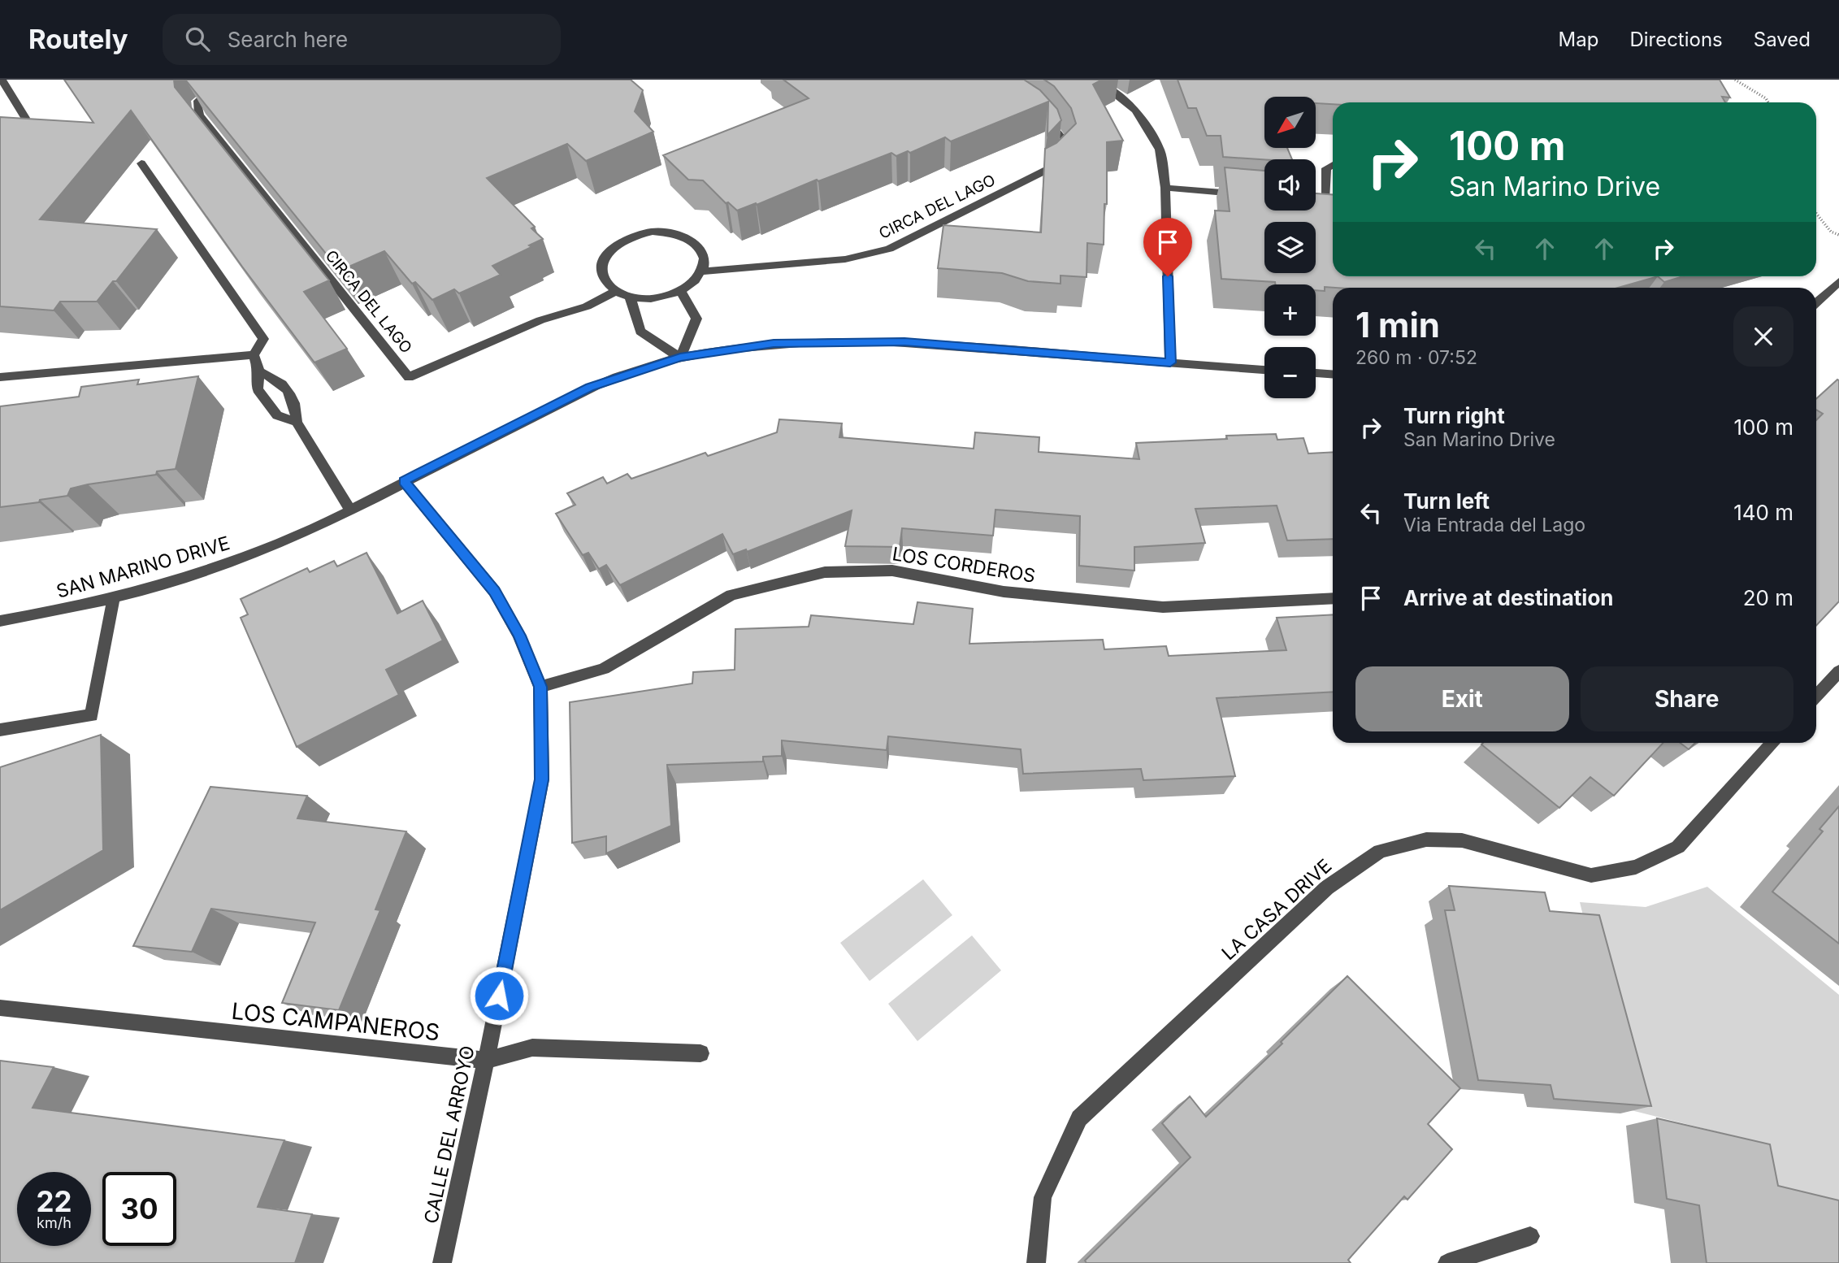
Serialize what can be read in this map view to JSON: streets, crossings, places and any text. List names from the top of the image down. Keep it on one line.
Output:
{"streets":{"street":["CIRCA DEL LAGO","LOS CORDEROS","SAN MARINO DRIVE","LA CASA DRIVE","LOS CAMPANEROS","CALLE DEL ARROYO"]},"crossings":[["LOS CORDEROS","CALLE DEL ARROYO"],["SAN MARINO DRIVE","CALLE DEL ARROYO"],["LOS CAMPANEROS","CALLE DEL ARROYO"]],"north":"bottom left","page":{"header":"Routely","search":"Search here","nav":["Map","Directions","Saved"],"map_buttons":["+","−"],"turn":["100 m","San Marino Drive"],"heading":["1 min","260 m · 07:52"],"list":[{"name":"Turn right","note":"San Marino Drive","value":"100 m"},{"name":"Turn left","note":"Via Entrada del Lago","value":"140 m"},{"name":"Arrive at destination","value":"20 m"}],"buttons":["Exit","Share"],"speed":"22 km/h","limit":"30"}}
